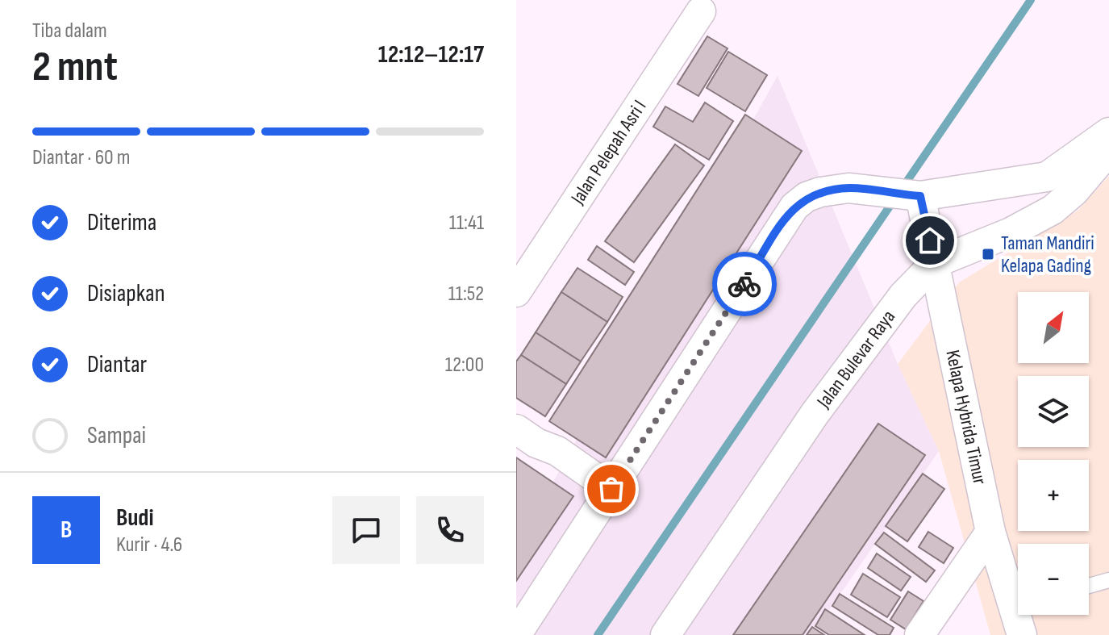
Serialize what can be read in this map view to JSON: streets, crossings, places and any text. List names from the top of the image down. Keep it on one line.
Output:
{"streets":{"street":["Jalan Pelepah Asri I","Jalan Bulevar Raya","Kelapa Hybrida Timur"]},"crossings":[["Jalan Bulevar Raya","Kelapa Hybrida Timur"]],"places":{"transit":["Taman Mandiri Kelapa Gading"]},"north":"top right","page":{"heading":["2 mnt","Tiba dalam","12:12–12:17"],"panel":["Budi","Kurir · 4.6"],"bar":"Diantar · 60 m","list":[["Diterima","11:41"],["Disiapkan","11:52"],["Diantar","12:00"],"Sampai"],"map_buttons":["+","−"],"round":"B"}}
